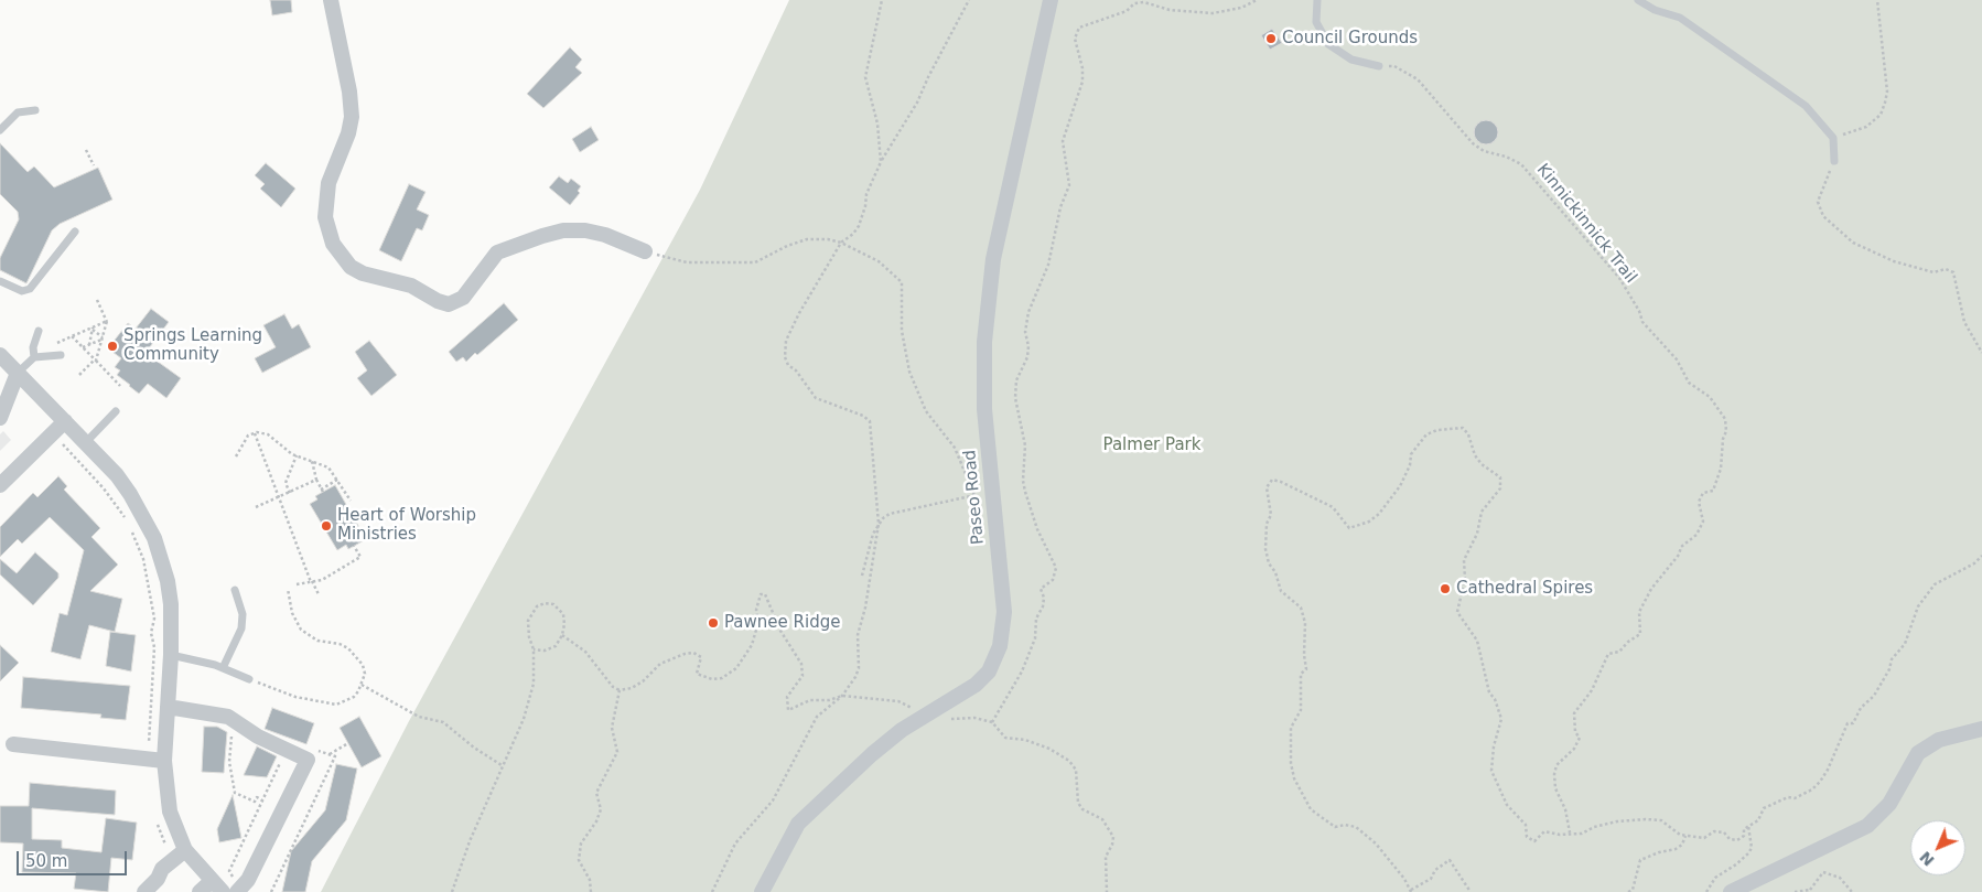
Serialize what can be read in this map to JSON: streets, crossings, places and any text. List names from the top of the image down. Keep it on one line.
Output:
{"streets":{"street":["Paseo Road"],"path":["Kinnickinnick Trail"]},"parks":["Palmer Park"],"places":["Council Grounds","Springs Learning Community","Heart of Worship Ministries","Cathedral Spires","Pawnee Ridge"],"scale_bar":"50 m","north":"bottom left"}
